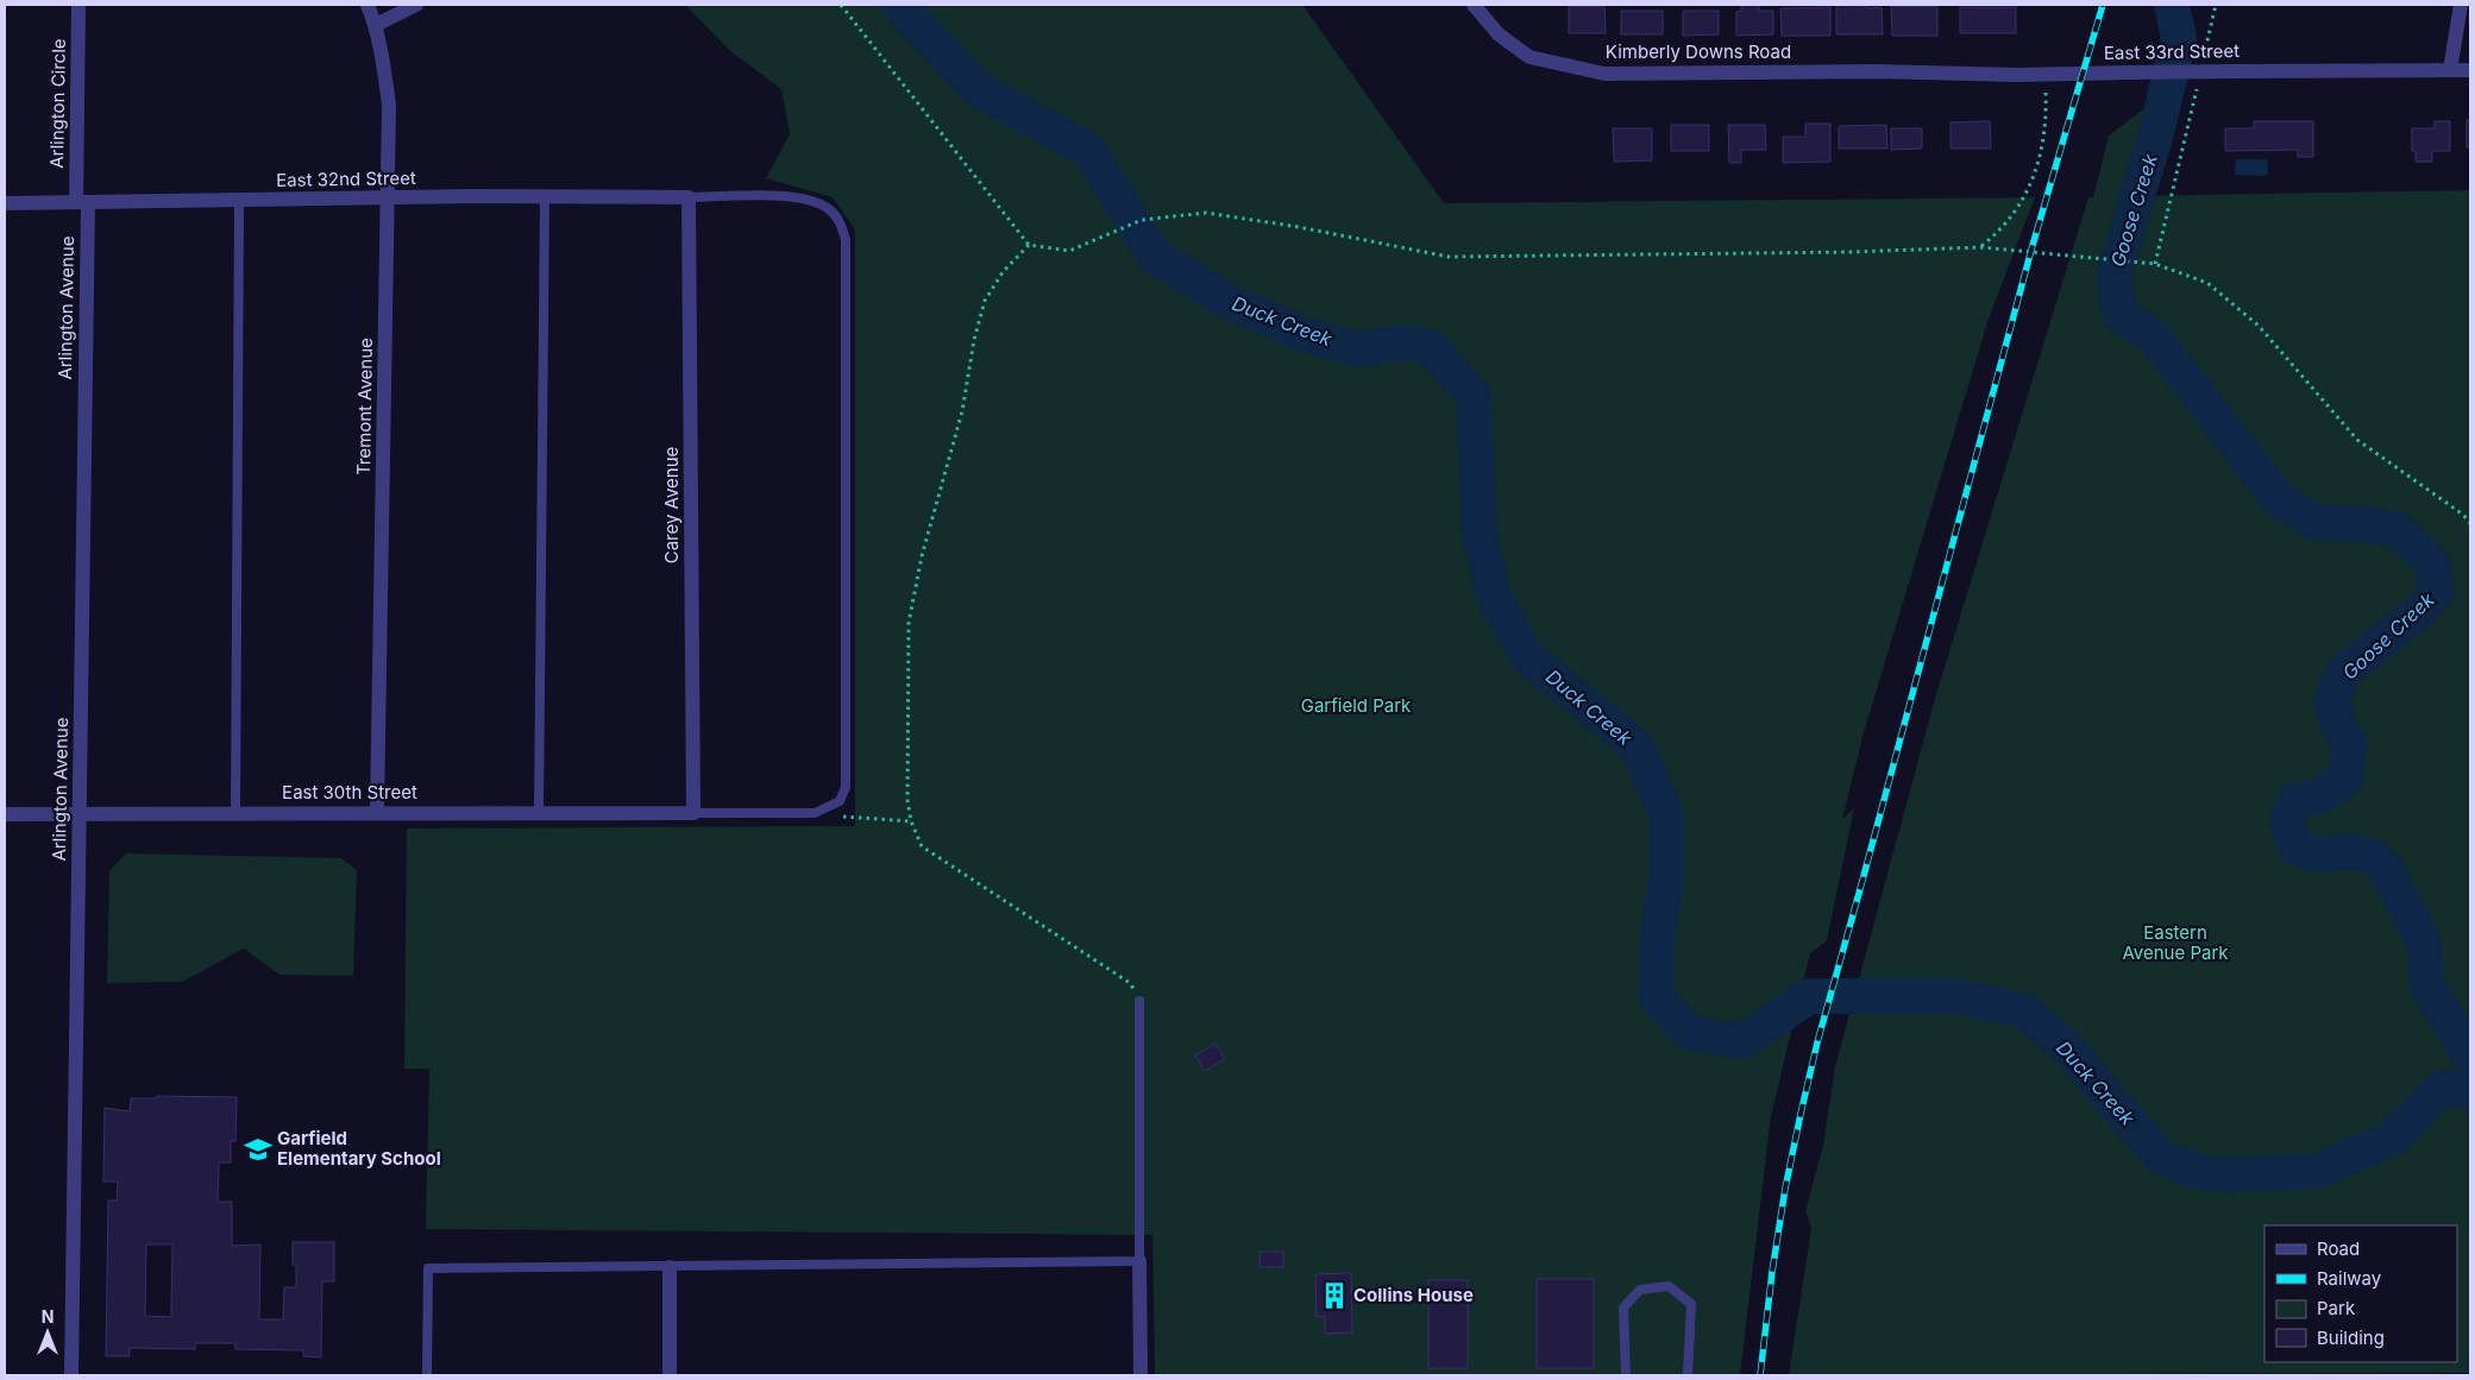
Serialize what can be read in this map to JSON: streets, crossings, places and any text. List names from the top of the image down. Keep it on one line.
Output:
{"streets":{"street":["Kimberly Downs Road","East 33rd Street","Arlington Circle","East 32nd Street","Arlington Avenue","Tremont Avenue","Carey Avenue","East 30th Street"]},"crossings":[["Kimberly Downs Road","East 33rd Street"],["Arlington Circle","East 32nd Street"],["Arlington Circle","Arlington Avenue"],["East 32nd Street","Arlington Avenue"],["East 32nd Street","Tremont Avenue"],["East 32nd Street","Carey Avenue"],["Arlington Avenue","East 30th Street"],["Tremont Avenue","East 30th Street"],["Carey Avenue","East 30th Street"]],"water":["Goose Creek","Duck Creek"],"parks":["Garfield Park","Eastern Avenue Park"],"places":{"school or university":["Garfield Elementary School"],"building":["Collins House"]},"legend":["Road","Railway","Park","Building"],"north":"top"}
